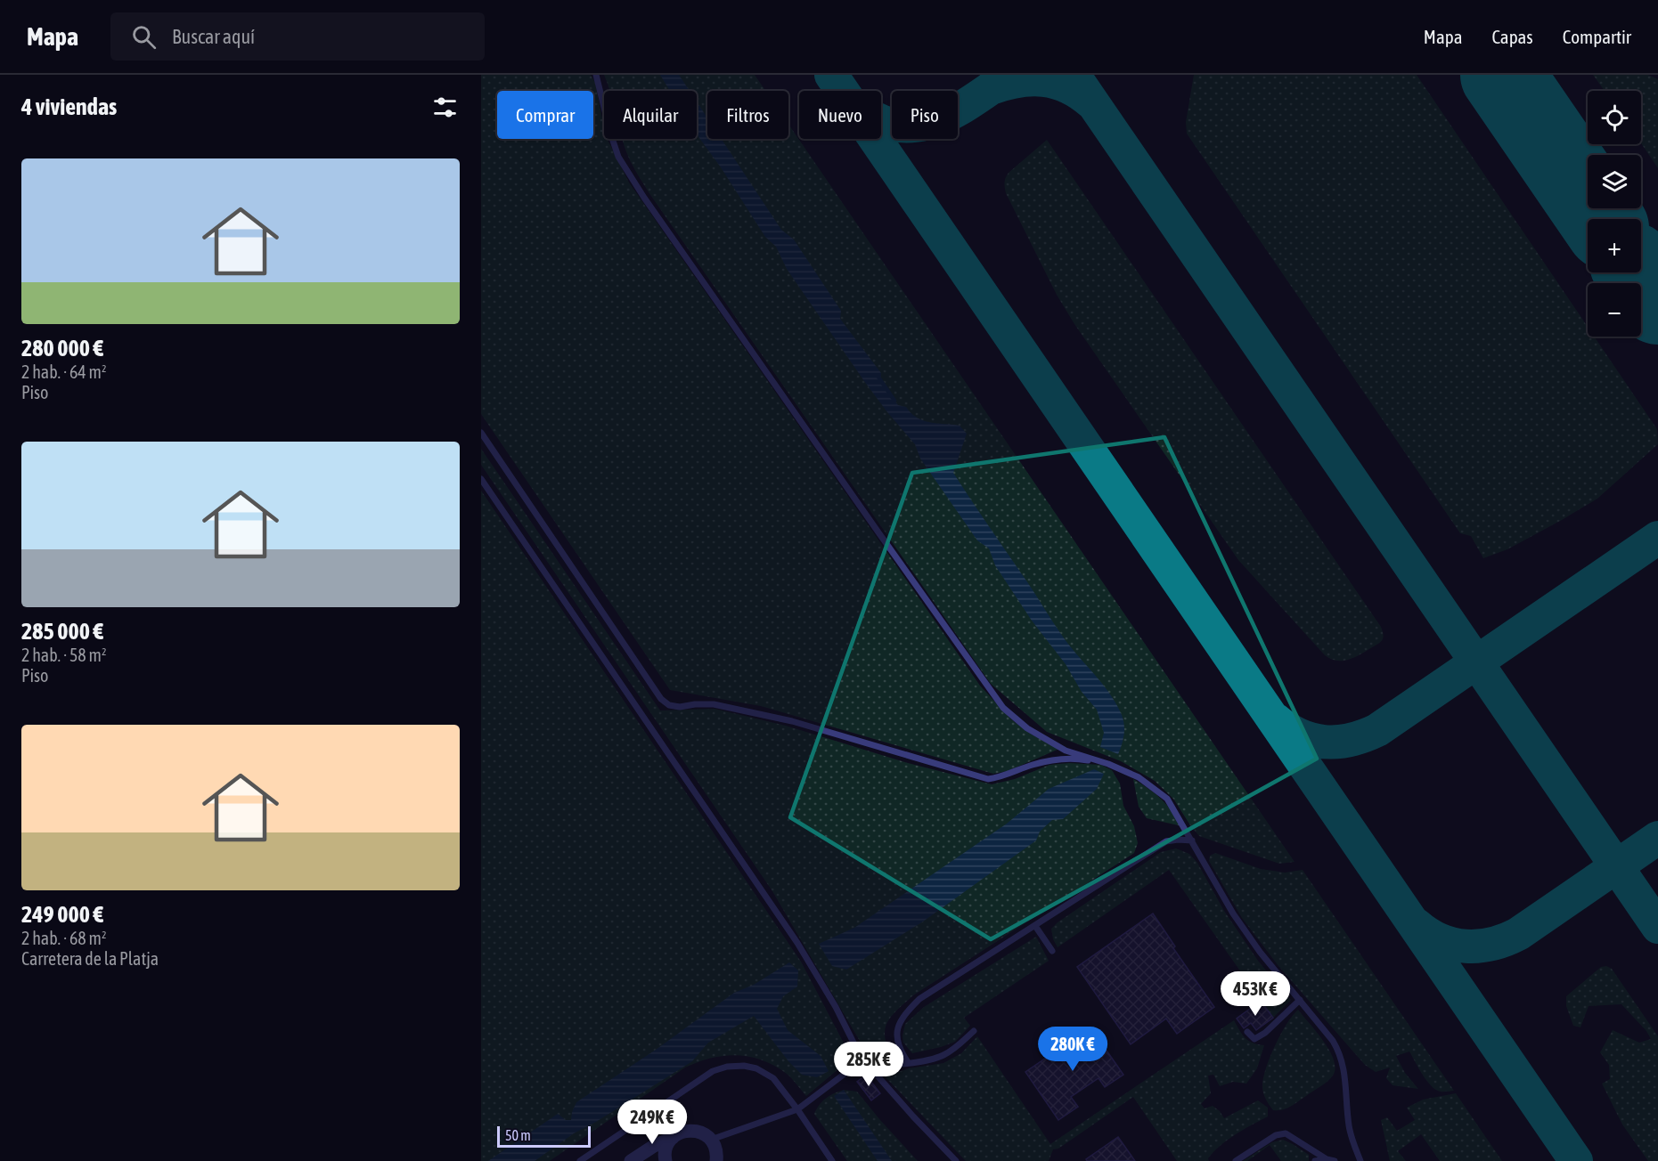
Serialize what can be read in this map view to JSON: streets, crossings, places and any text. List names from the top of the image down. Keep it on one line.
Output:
{"scale_bar":"50 m","page":{"header":"Mapa","search":"Buscar aquí","nav":["Mapa","Capas","Compartir"],"heading":"4 viviendas","map_buttons":["+","−"],"chip":["Comprar","Alquilar","Filtros","Nuevo","Piso"],"list":[{"name":"280 000 €","note":"2 hab. · 64 m² · Piso"},{"name":"285 000 €","note":"2 hab. · 58 m² · Piso"},{"name":"249 000 €","note":"2 hab. · 68 m² · Carretera de la Platja"}],"price":["453K €","280K €","285K €","249K €"],"scale":"50 m"}}
